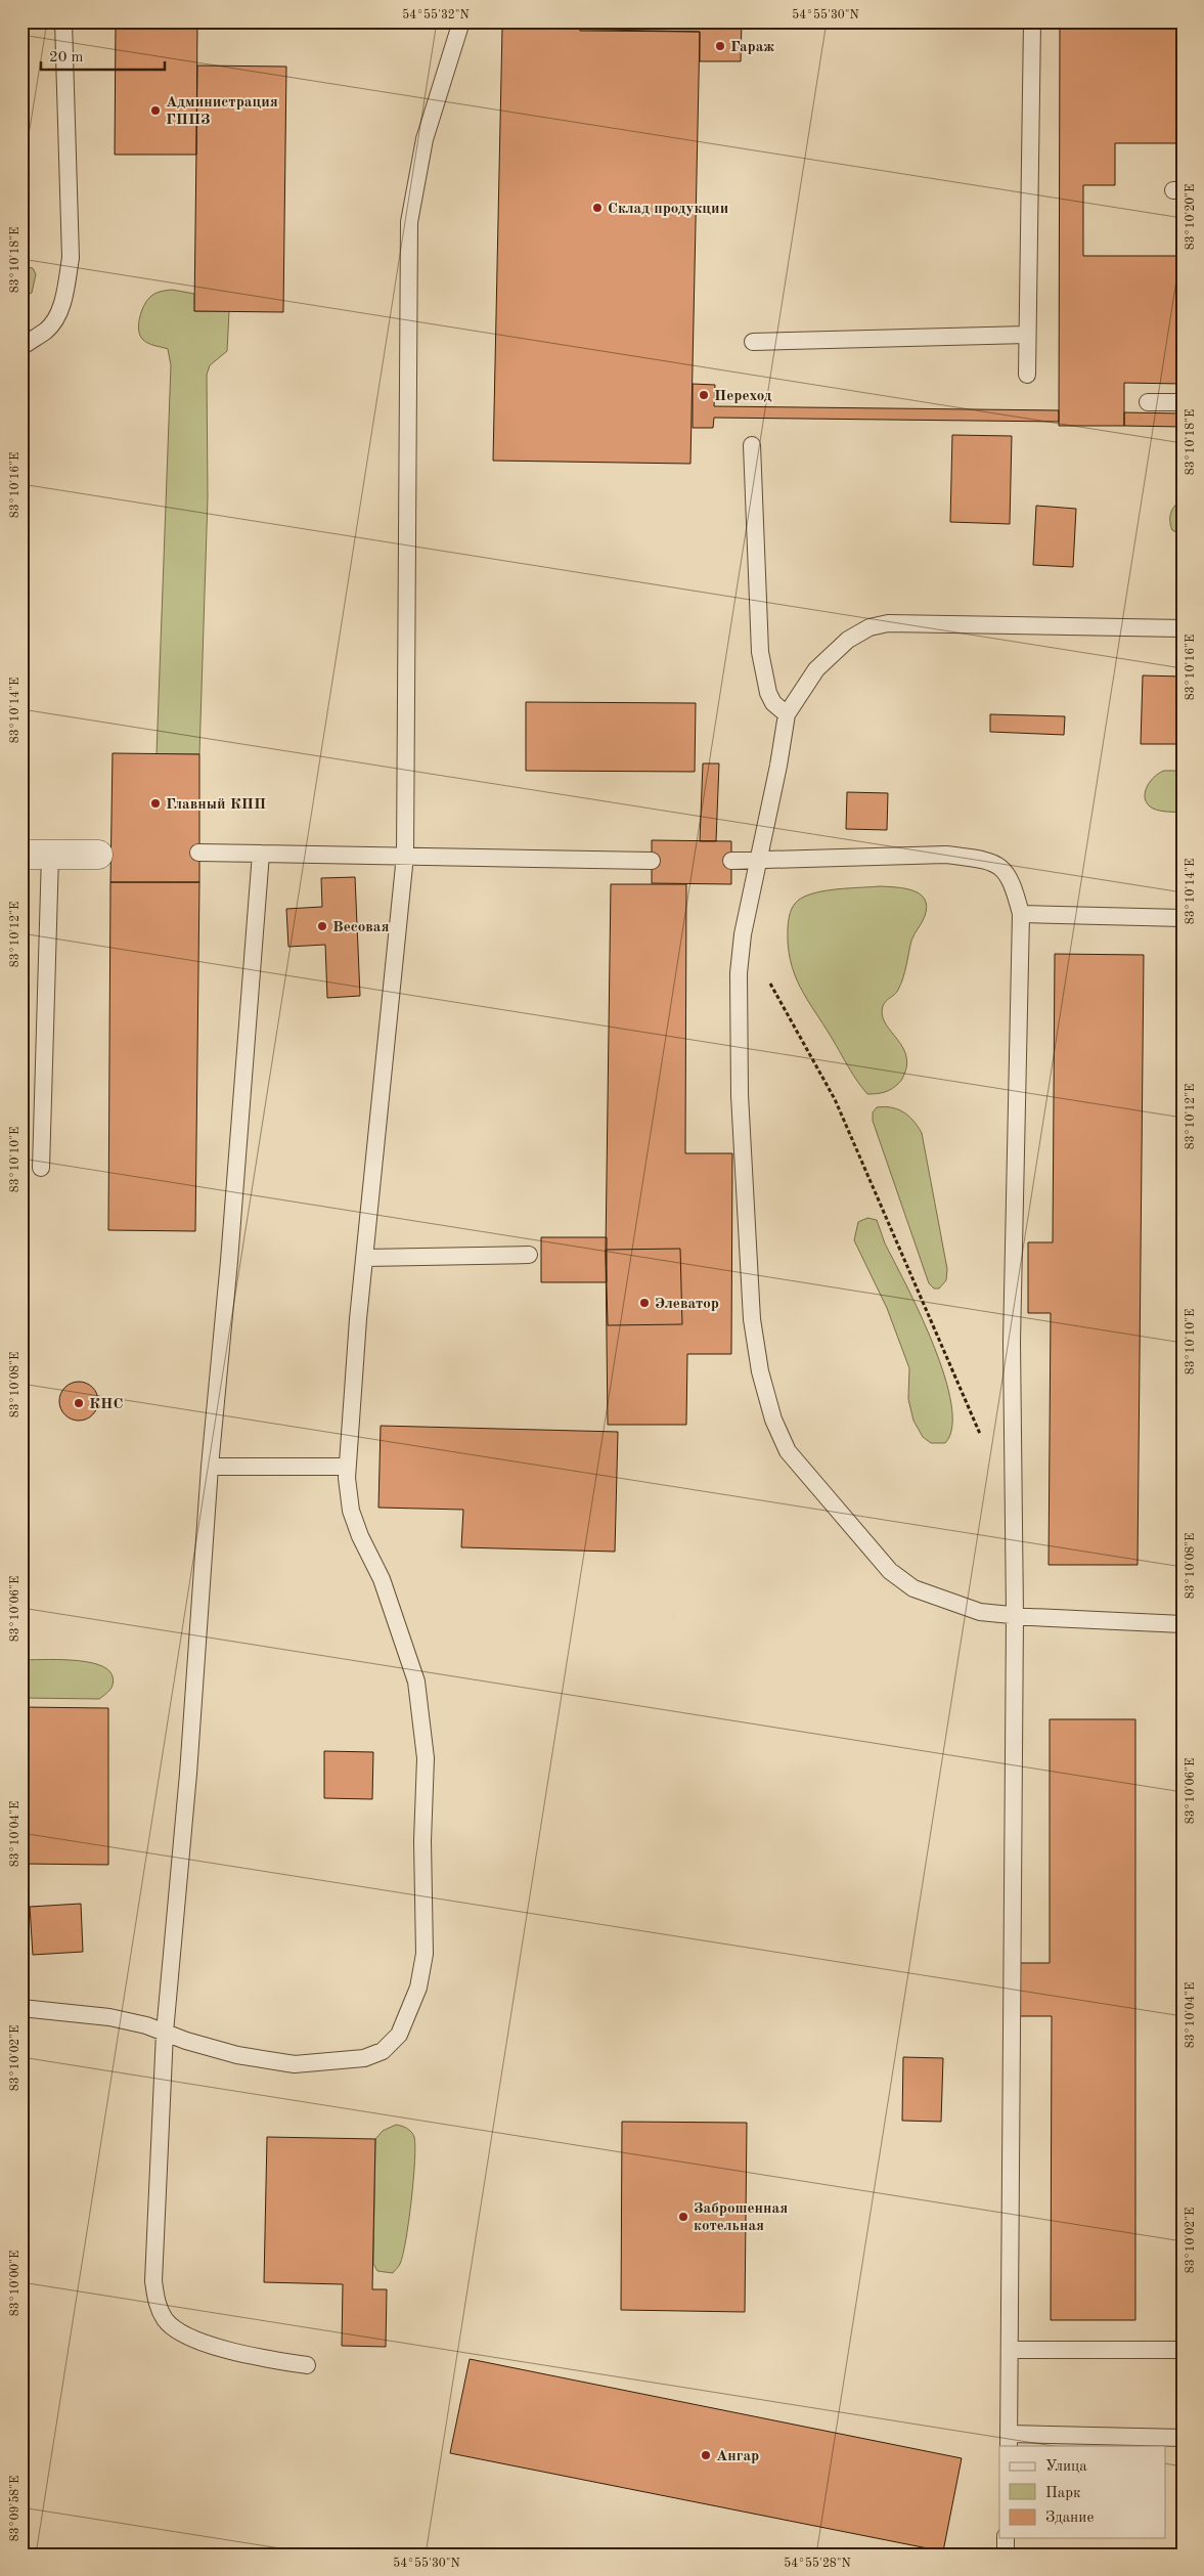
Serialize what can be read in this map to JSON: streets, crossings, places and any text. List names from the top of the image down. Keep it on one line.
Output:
{"places":["Гараж","Администрация ГППЗ","Склад продукции","Переход","Главный КПП","Весовая","Элеватор","КНС","Заброшенная котельная","Ангар"],"legend":["Улица","Парк","Здание"],"scale_bar":"20 m","coordinates":["54°55'32\"N","54°55'30\"N","83°10'20\"E","83°10'18\"E","83°10'16\"E","83°10'14\"E","83°10'12\"E","83°10'10\"E","83°10'08\"E","83°10'06\"E","83°10'04\"E","83°10'02\"E","83°10'00\"E","83°09'58\"E","54°55'28\"N"]}
